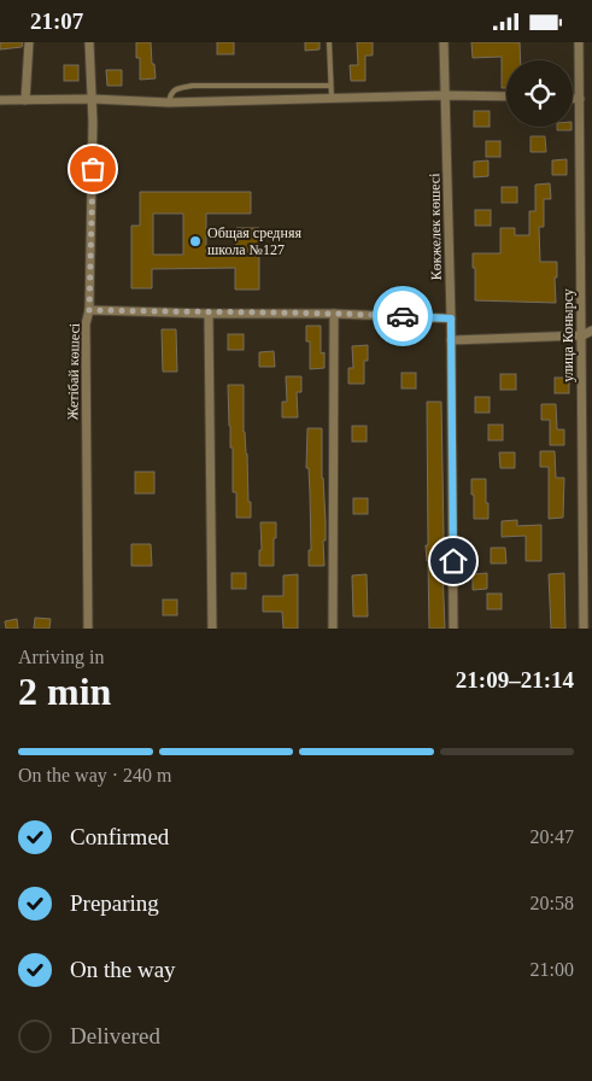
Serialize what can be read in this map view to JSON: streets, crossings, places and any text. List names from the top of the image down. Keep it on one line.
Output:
{"streets":{"street":["Көкжелек көшесі","улица Конырсу","Жетібай көшесі"]},"places":["Общая средняя школа №127"],"page":{"status":"21:07","heading":["2 min","Arriving in","21:09–21:14"],"bar":"On the way · 240 m","list":[["Confirmed","20:47"],["Preparing","20:58"],["On the way","21:00"],"Delivered"]}}
